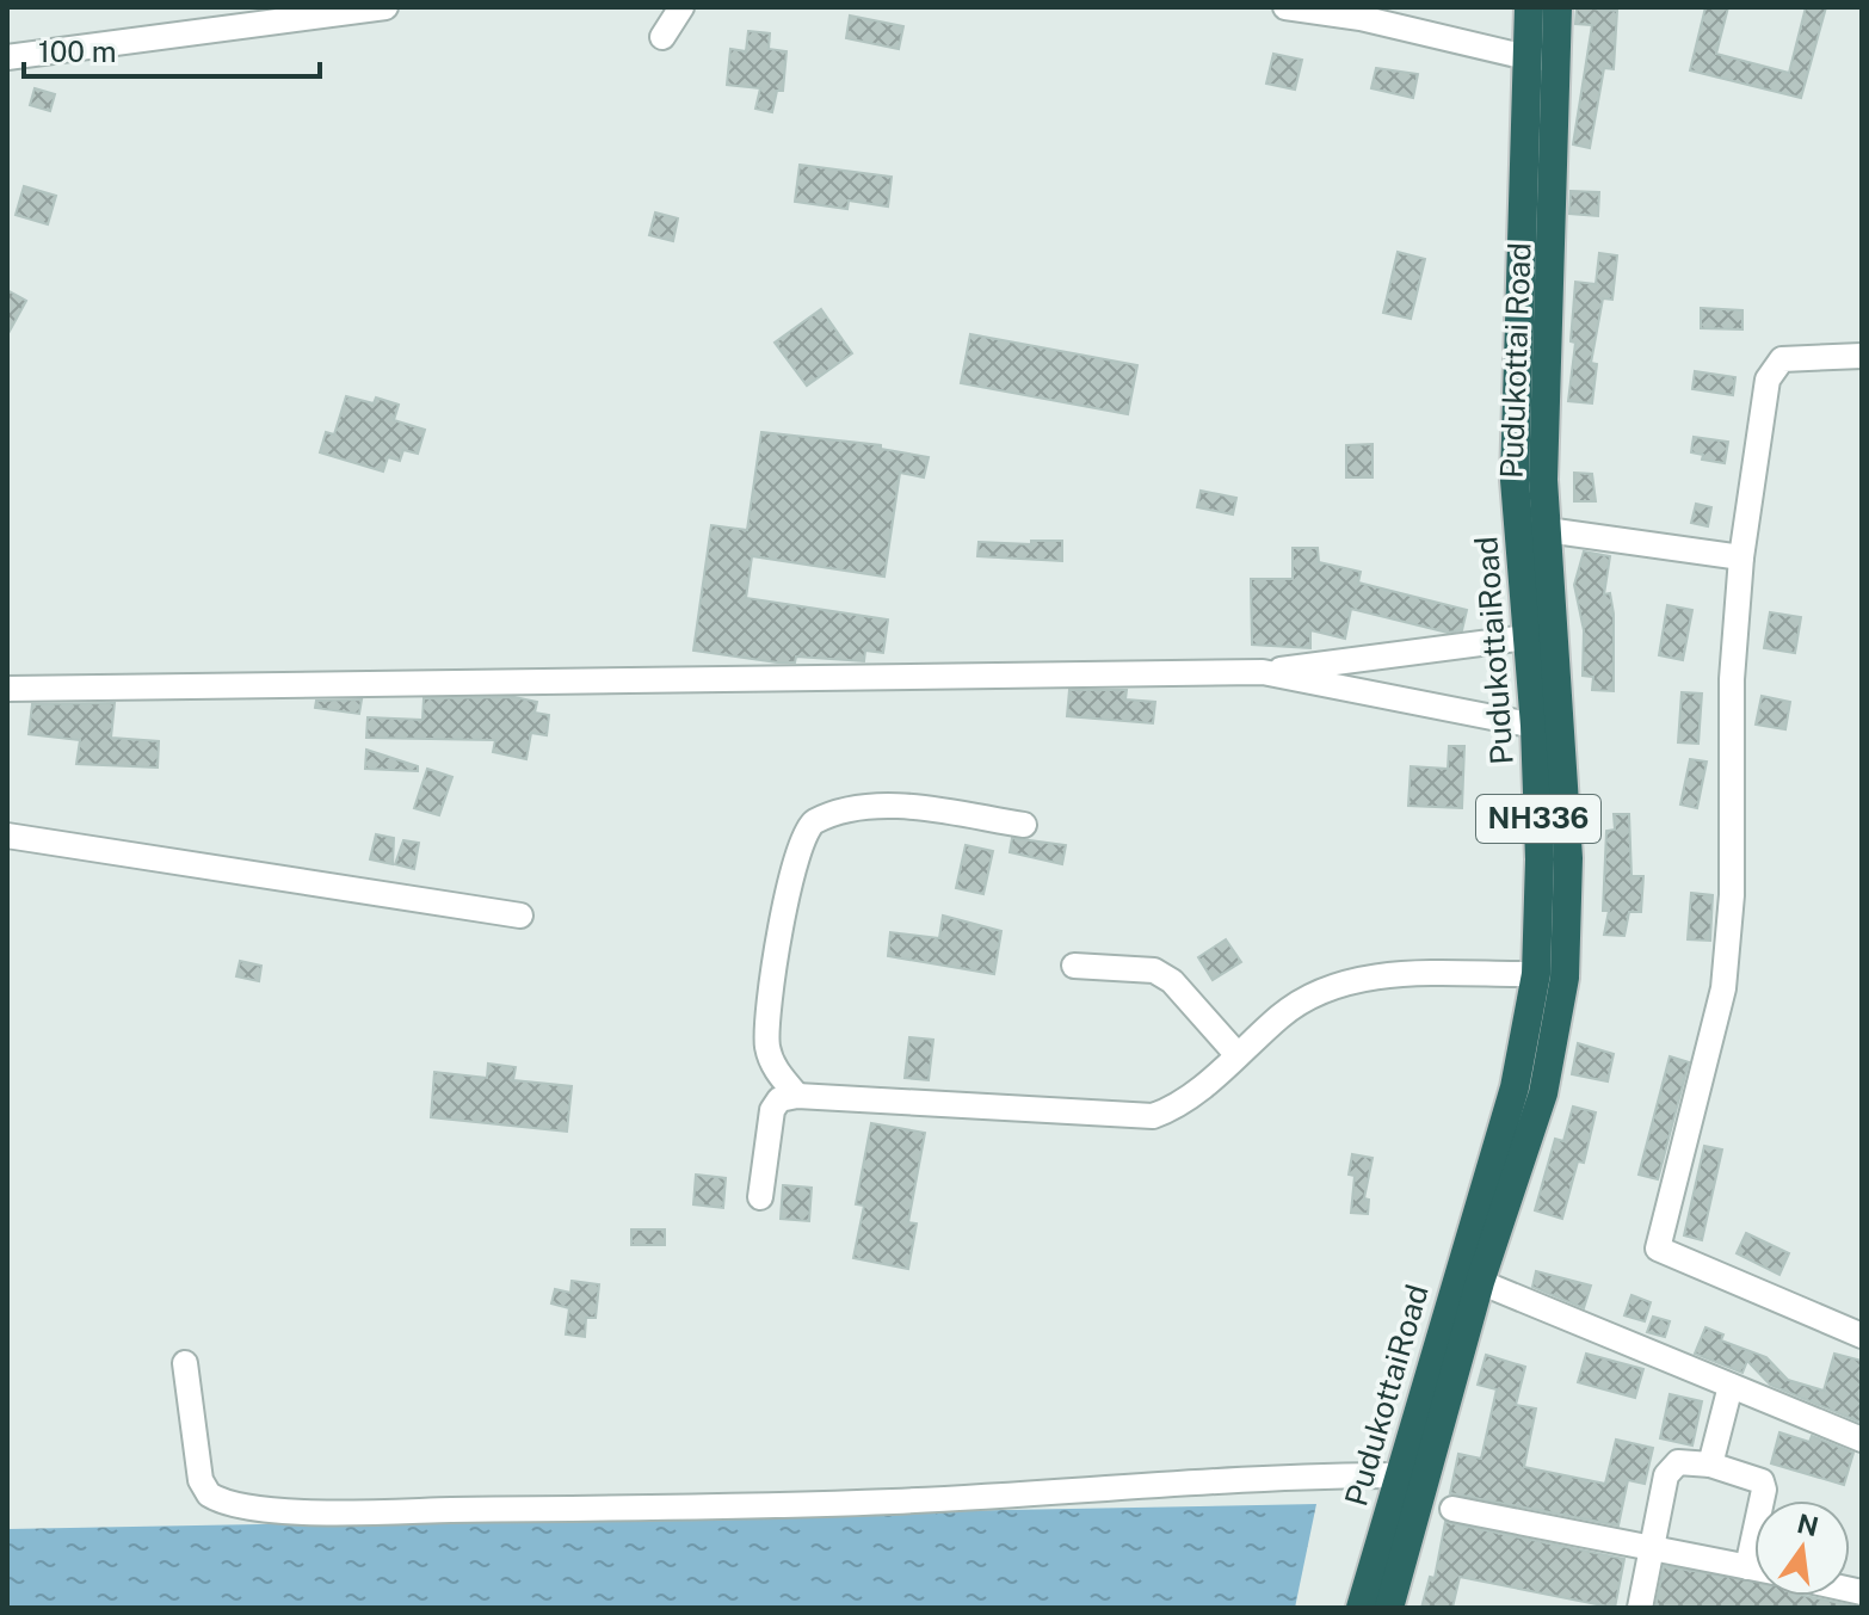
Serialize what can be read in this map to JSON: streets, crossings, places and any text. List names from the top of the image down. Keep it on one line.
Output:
{"streets":{"highway":["Pudukottai Road","PudukottaiRoad","NH336"]},"crossings":[["Pudukottai Road","PudukottaiRoad"]],"scale_bar":"100 m","north":"top"}
